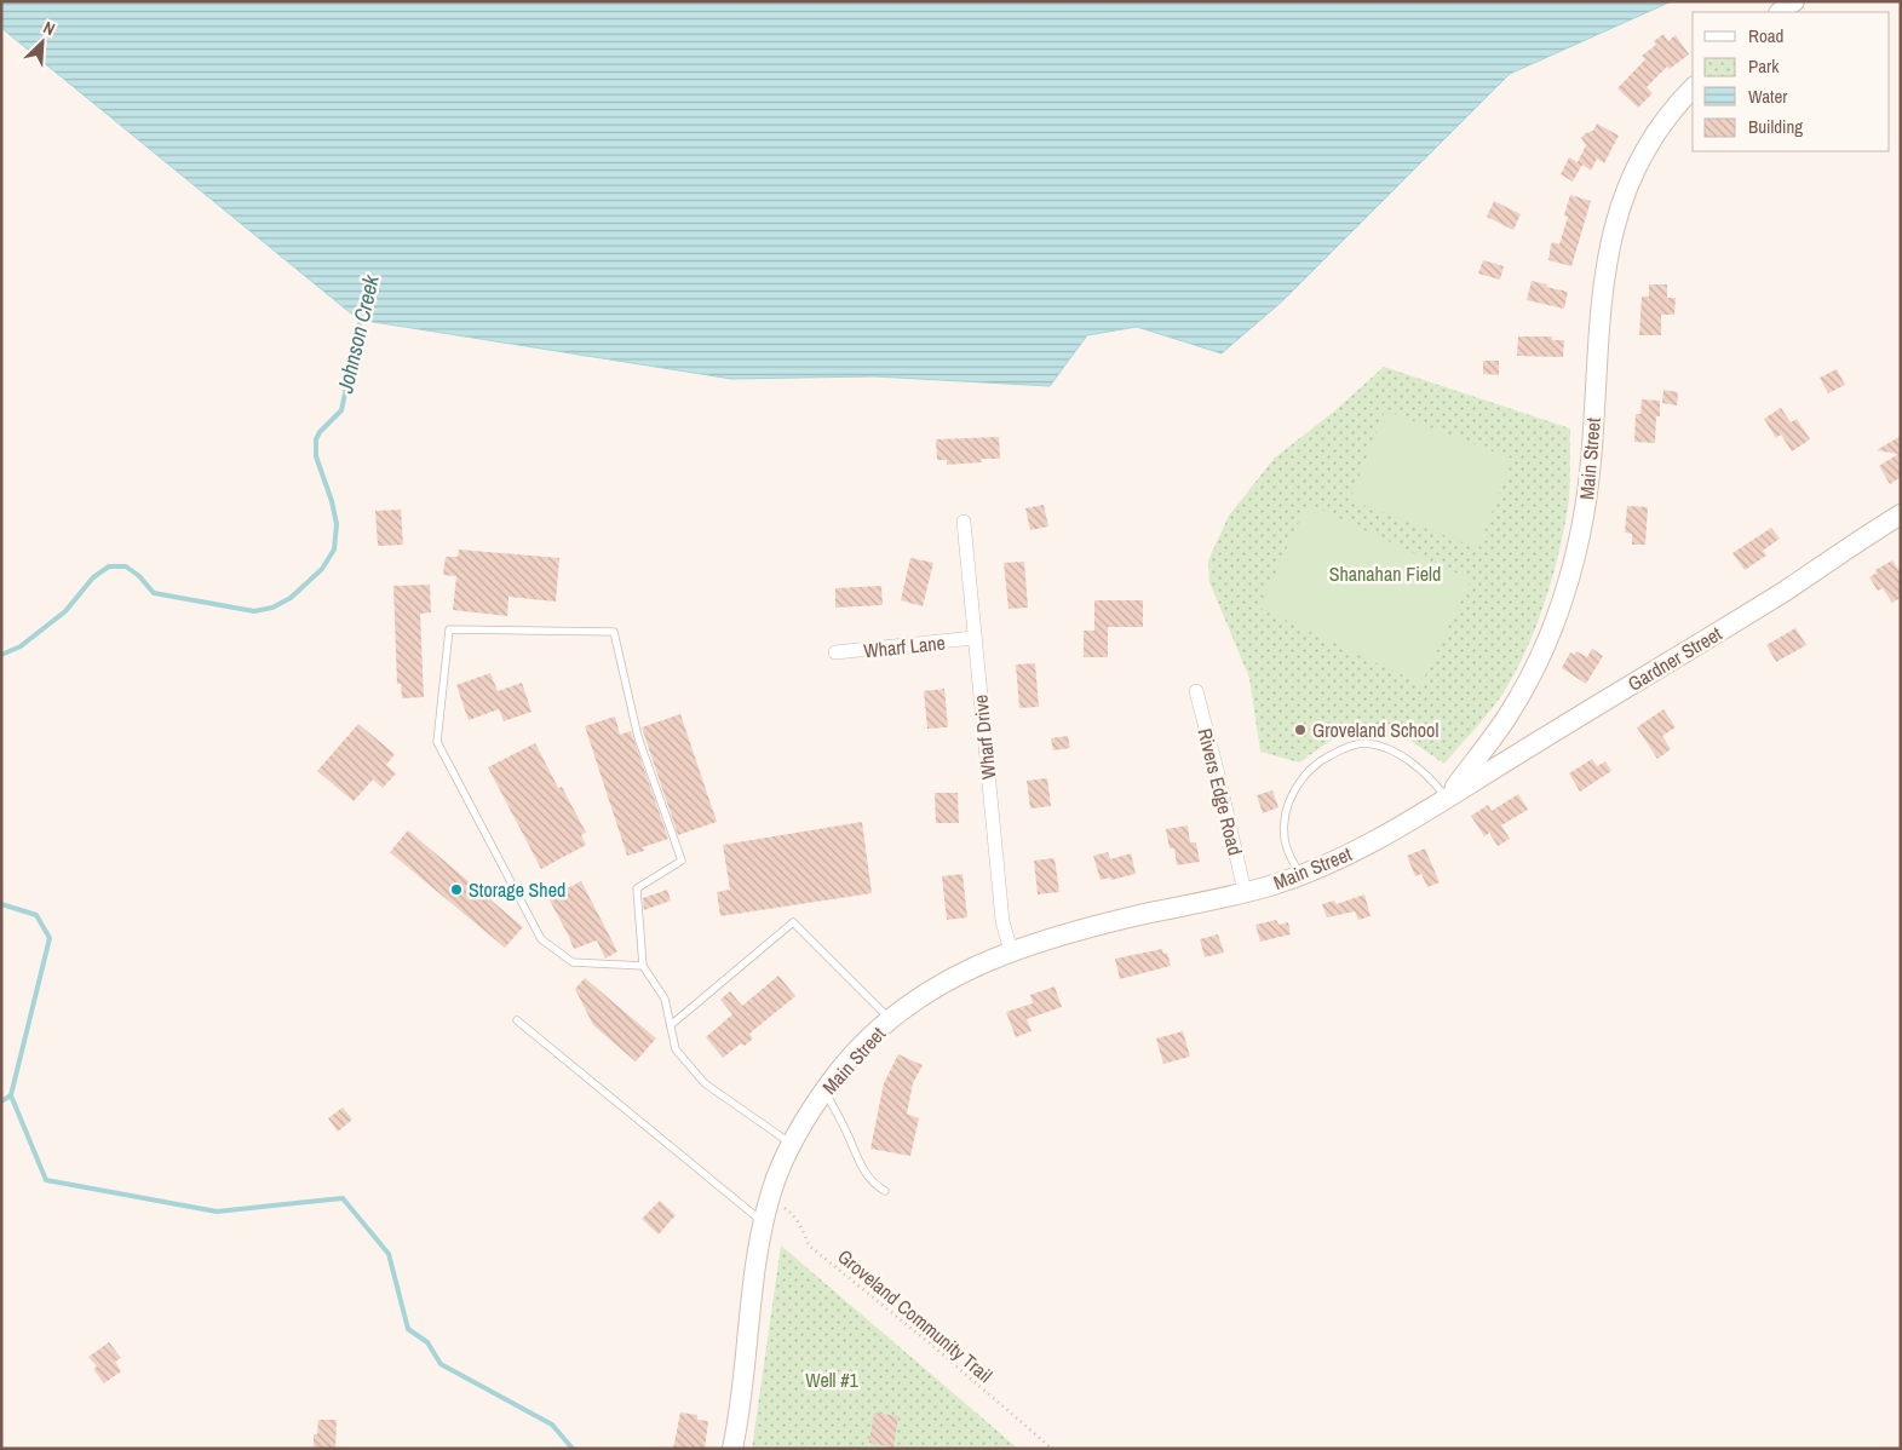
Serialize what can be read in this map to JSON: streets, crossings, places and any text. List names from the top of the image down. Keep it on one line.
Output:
{"streets":{"main road":["Main Street","Gardner Street"],"street":["Wharf Lane","Wharf Drive","Rivers Edge Road"],"path":["Groveland Community Trail"]},"crossings":[["Main Street","Gardner Street"],["Main Street","Wharf Drive"],["Main Street","Rivers Edge Road"],["Main Street","Groveland Community Trail"],["Wharf Lane","Wharf Drive"]],"water":["Johnson Creek"],"parks":["Shanahan Field","Well #1"],"places":["Groveland School","Storage Shed"],"legend":["Road","Park","Water","Building"],"north":"top right"}
